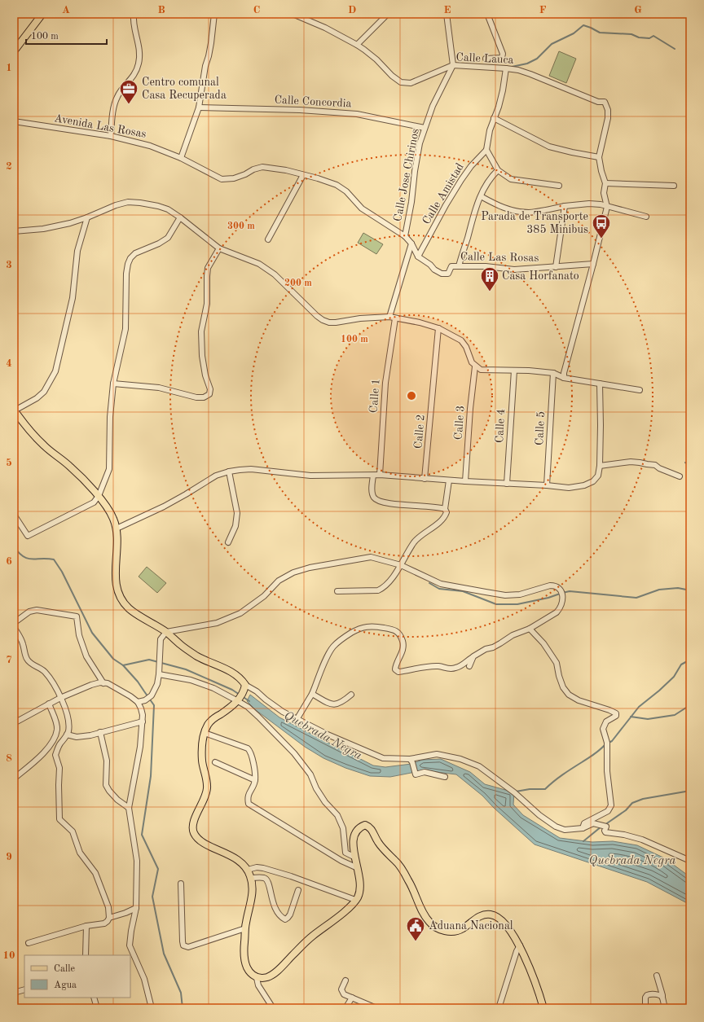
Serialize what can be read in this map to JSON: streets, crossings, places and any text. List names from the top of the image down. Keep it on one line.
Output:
{"streets":{"street":["Calle Lauca","Calle Concordia","Avenida Las Rosas","Calle Jose Chirinos","Calle Amistad","Calle Las Rosas","Calle 1","Calle 3","Calle 4","Calle 5","Calle 2"]},"crossings":[["Calle Lauca","Calle Jose Chirinos"],["Calle Concordia","Calle Jose Chirinos"],["Avenida Las Rosas","Calle Las Rosas"],["Calle Jose Chirinos","Calle Las Rosas"],["Calle Amistad","Calle Las Rosas"]],"water":["Quebrada Negra"],"places":{"office":["Centro comunal Casa Recuperada"],"bus stop":["Parada de Transporte 385 Minibus"],"building":["Casa Horfanato"],"public building":["Aduana Nacional"]},"legend":["Calle","Agua"],"scale_bar":"100 m","grid":{"columns":["A","B","C","D","E","F","G"],"rows":["1","2","3","4","5","6","7","8","9","10"]},"rings":["300 m","200 m","100 m"]}
